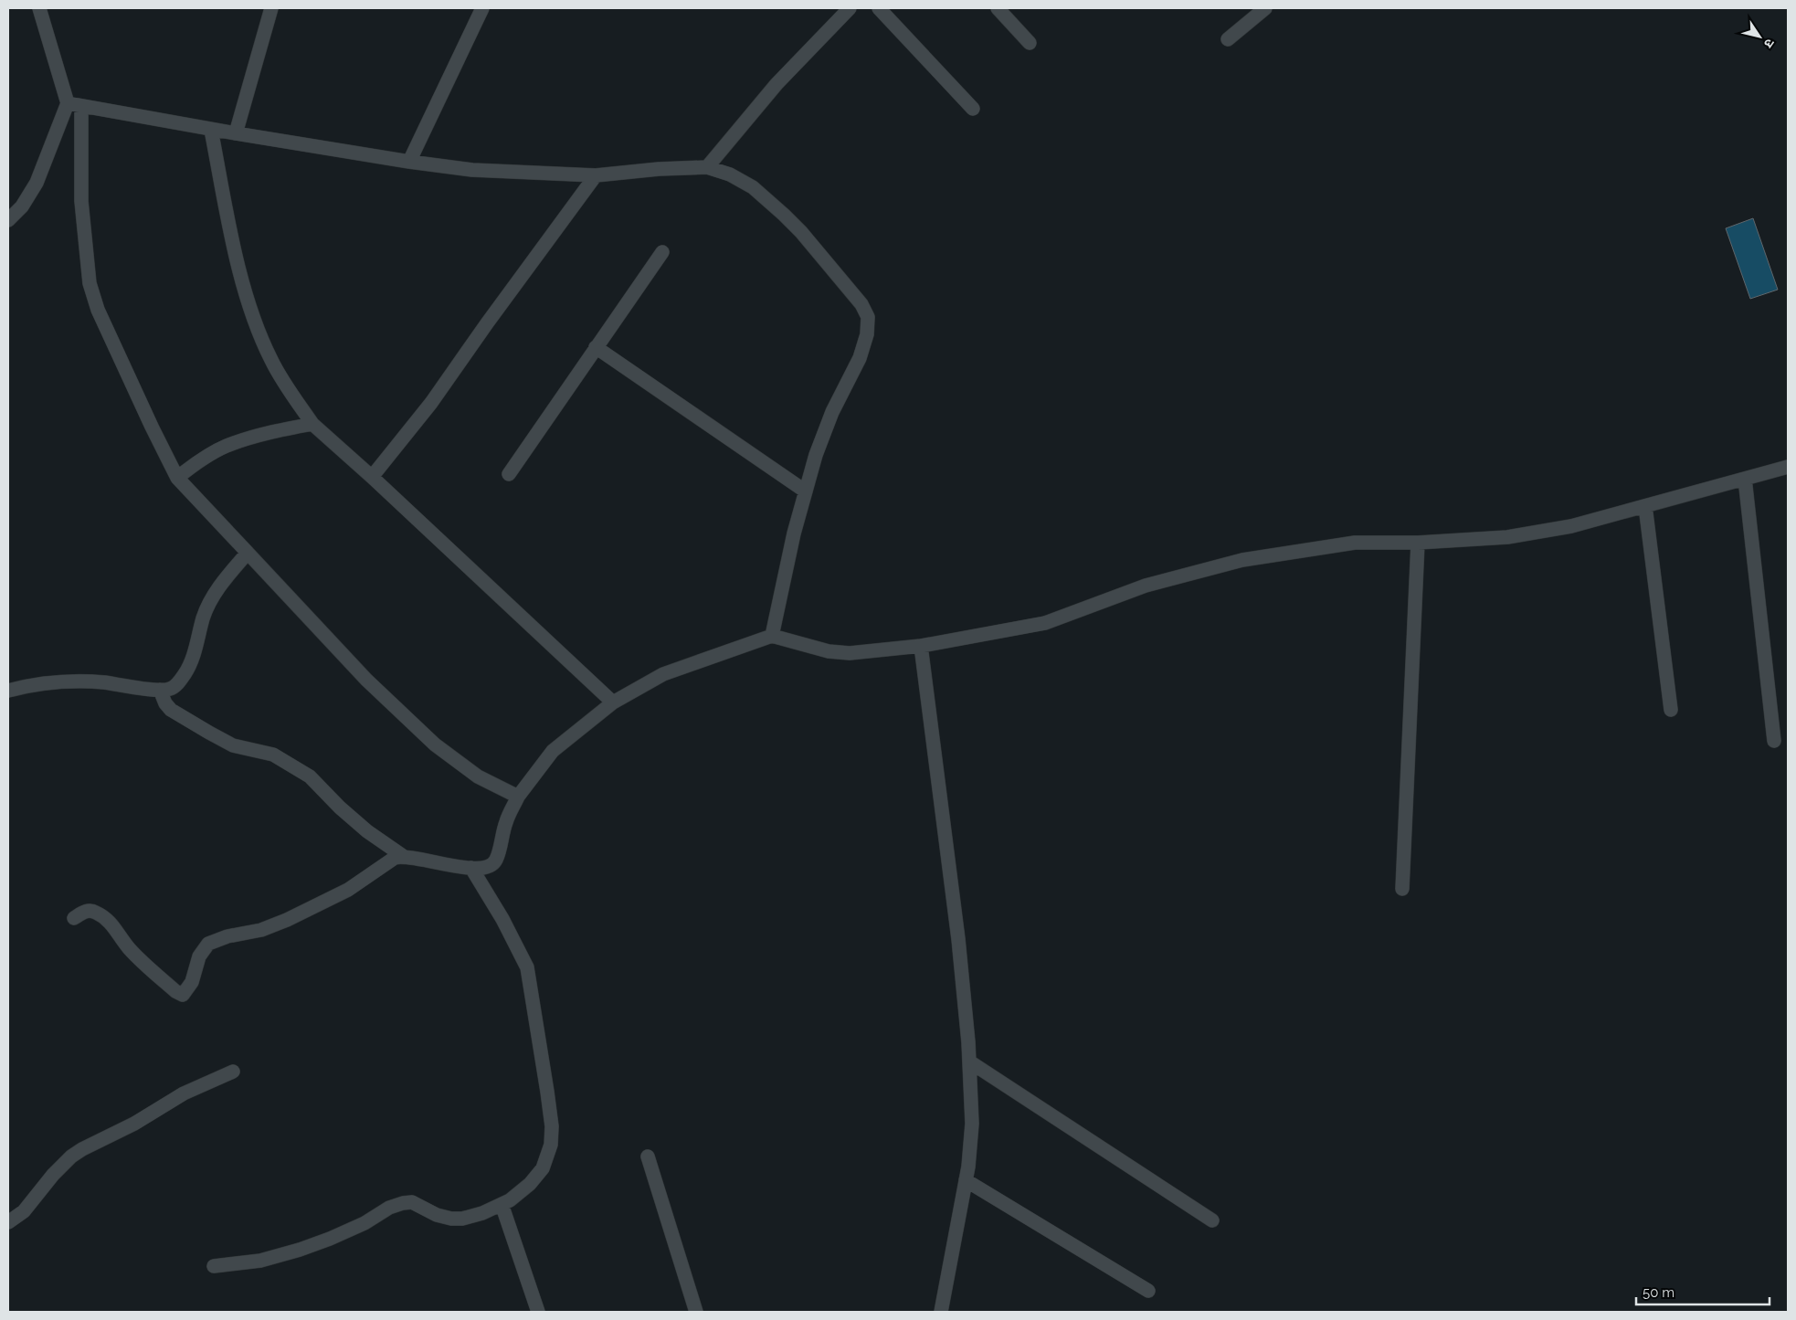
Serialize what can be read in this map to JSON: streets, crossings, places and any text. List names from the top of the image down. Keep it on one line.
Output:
{"scale_bar":"50 m","north":"bottom right"}
